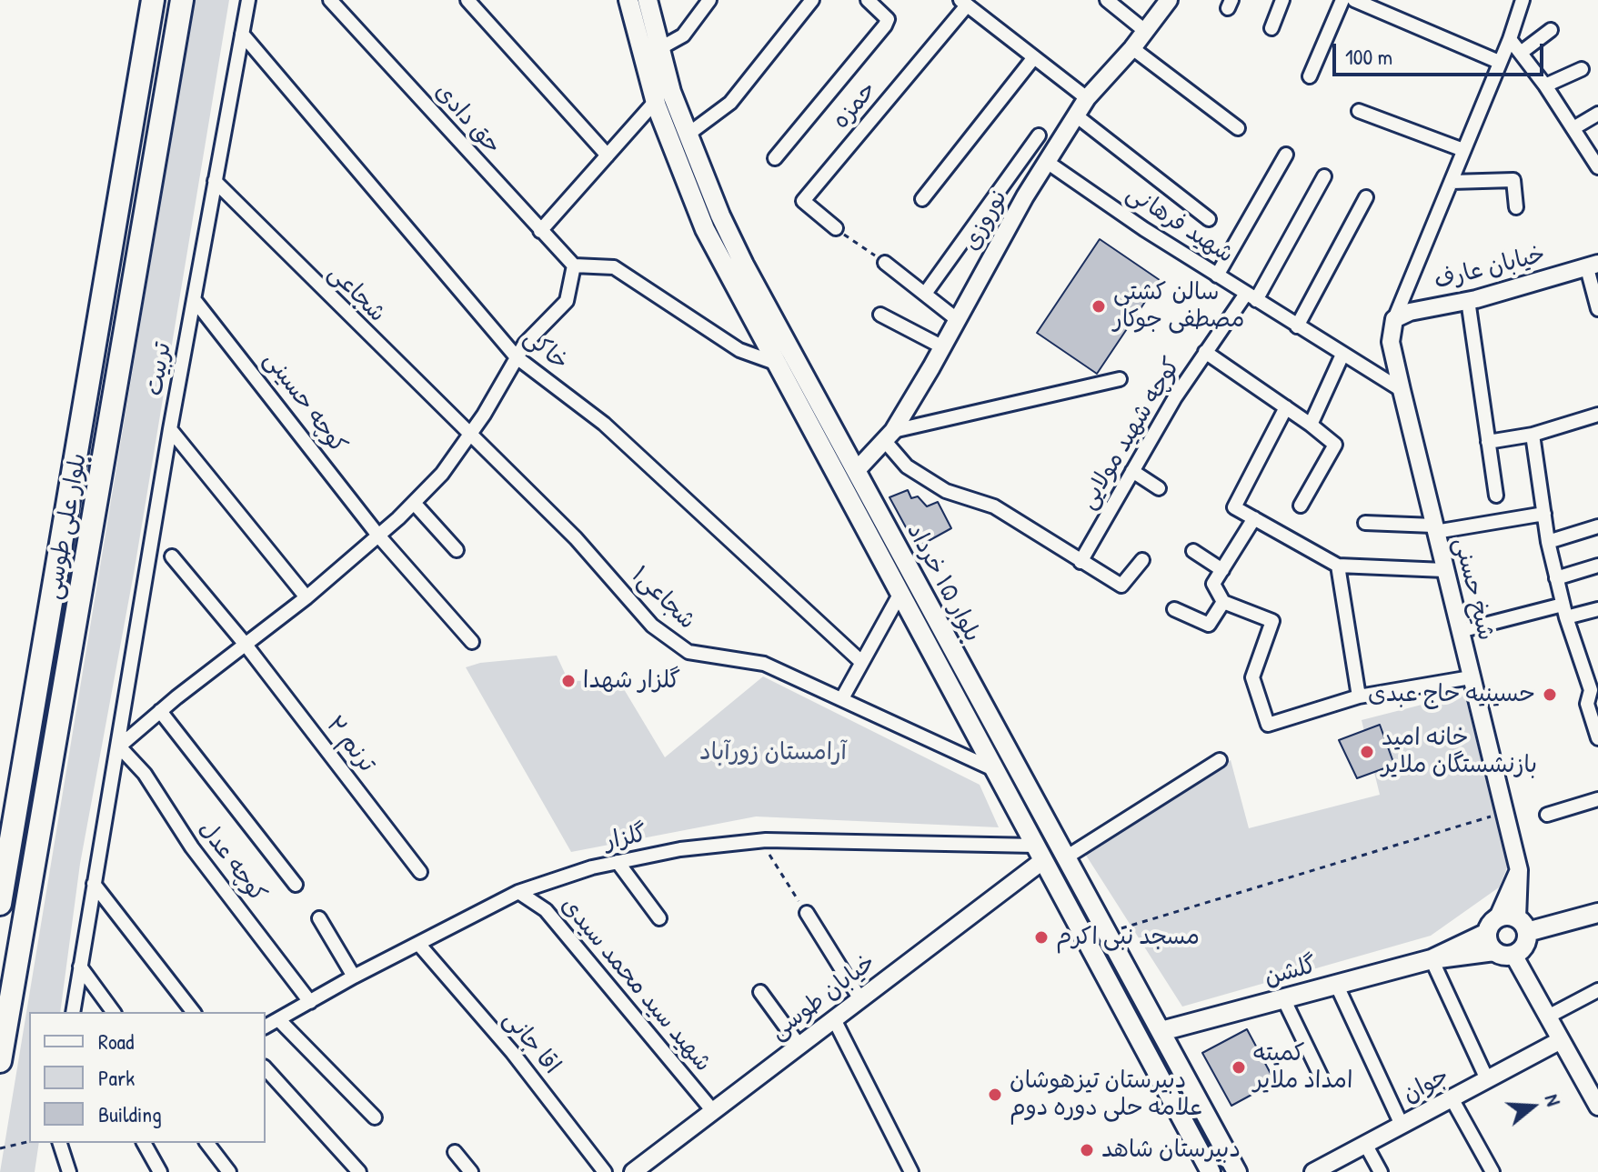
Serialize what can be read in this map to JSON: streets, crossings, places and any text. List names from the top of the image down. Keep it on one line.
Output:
{"streets":{"highway":["بلوار علی طوسی"],"main road":["بلوار ۱۵ خرداد","گلشن"],"street":["حمزه","حق دادی","نوروزی","شهید فرهانی","خیابان عارف","شجاعی","خاکی","تربیت","کوچه حسینی","کوچه شهید مولایی","شیخ حسنی","شجاعی۱","ترنم ۲","گلزار","کوچه عدل","شهید سید محمد سیدی","خیابان طوسی","اقا جانی","جوان"]},"crossings":[["نوروزی","شهید فرهانی"],["نوروزی","بلوار ۱۵ خرداد"],["شهید فرهانی","کوچه شهید مولایی"],["شهید فرهانی","شیخ حسنی"],["خیابان عارف","شیخ حسنی"],["شجاعی","تربیت"],["شجاعی","شجاعی۱"],["خاکی","تربیت"],["تربیت","کوچه حسینی"],["تربیت","کوچه عدل"],["بلوار ۱۵ خرداد","شجاعی۱"],["بلوار ۱۵ خرداد","گلزار"],["بلوار ۱۵ خرداد","گلشن"],["بلوار ۱۵ خرداد","خیابان طوسی"],["گلزار","کوچه عدل"],["گلزار","شهید سید محمد سیدی"],["گلزار","خیابان طوسی"],["گلزار","اقا جانی"],["شهید سید محمد سیدی","خیابان طوسی"]],"parks":["آرامستان زورآباد"],"places":["سالن کشتی مصطفی جوکار","گلزار شهدا","حسینیه حاج عبدی","خانه امید بازنشستگان ملایر","مسجد نبی اکرم","کمیته امداد ملایر","دبیرستان تیزهوشان علامه حلی دوره دوم","دبیرستان شاهد"],"legend":["Road","Park","Building"],"scale_bar":"100 m","north":"right"}
